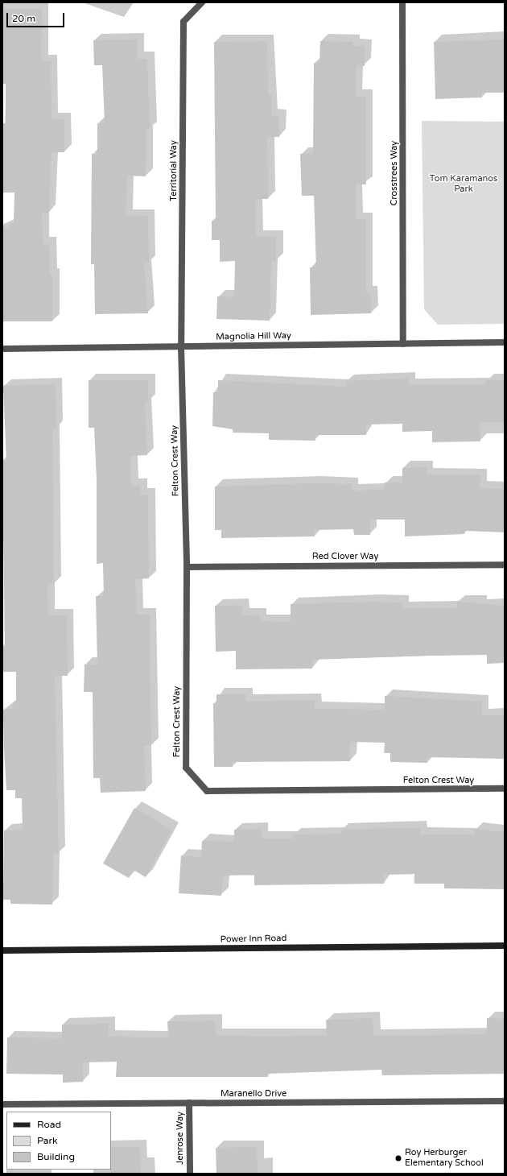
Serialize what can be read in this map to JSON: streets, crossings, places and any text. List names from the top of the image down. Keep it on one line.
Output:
{"streets":{"main road":["Power Inn Road"],"street":["Territorial Way","Crosstrees Way","Magnolia Hill Way","Felton Crest Way","Red Clover Way","Maranello Drive","Jenrose Way"]},"crossings":[["Territorial Way","Magnolia Hill Way"],["Territorial Way","Felton Crest Way"],["Crosstrees Way","Magnolia Hill Way"],["Magnolia Hill Way","Felton Crest Way"],["Felton Crest Way","Red Clover Way"],["Maranello Drive","Jenrose Way"]],"parks":["Tom Karamanos Park"],"places":["Roy Herburger Elementary School"],"legend":["Road","Park","Building"],"scale_bar":"20 m"}
